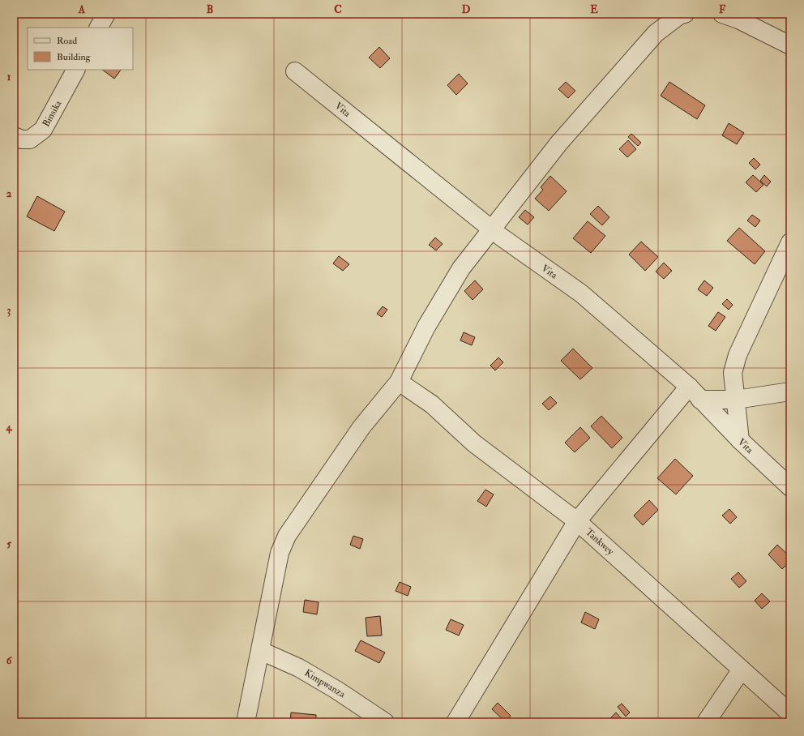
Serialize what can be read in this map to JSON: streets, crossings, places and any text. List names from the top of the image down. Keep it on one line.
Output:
{"streets":{"street":["Vita","Binsika","Tankwey","Kimpwanza"]},"legend":["Road","Building"],"grid":{"columns":["A","B","C","D","E","F"],"rows":["1","2","3","4","5","6"]}}
